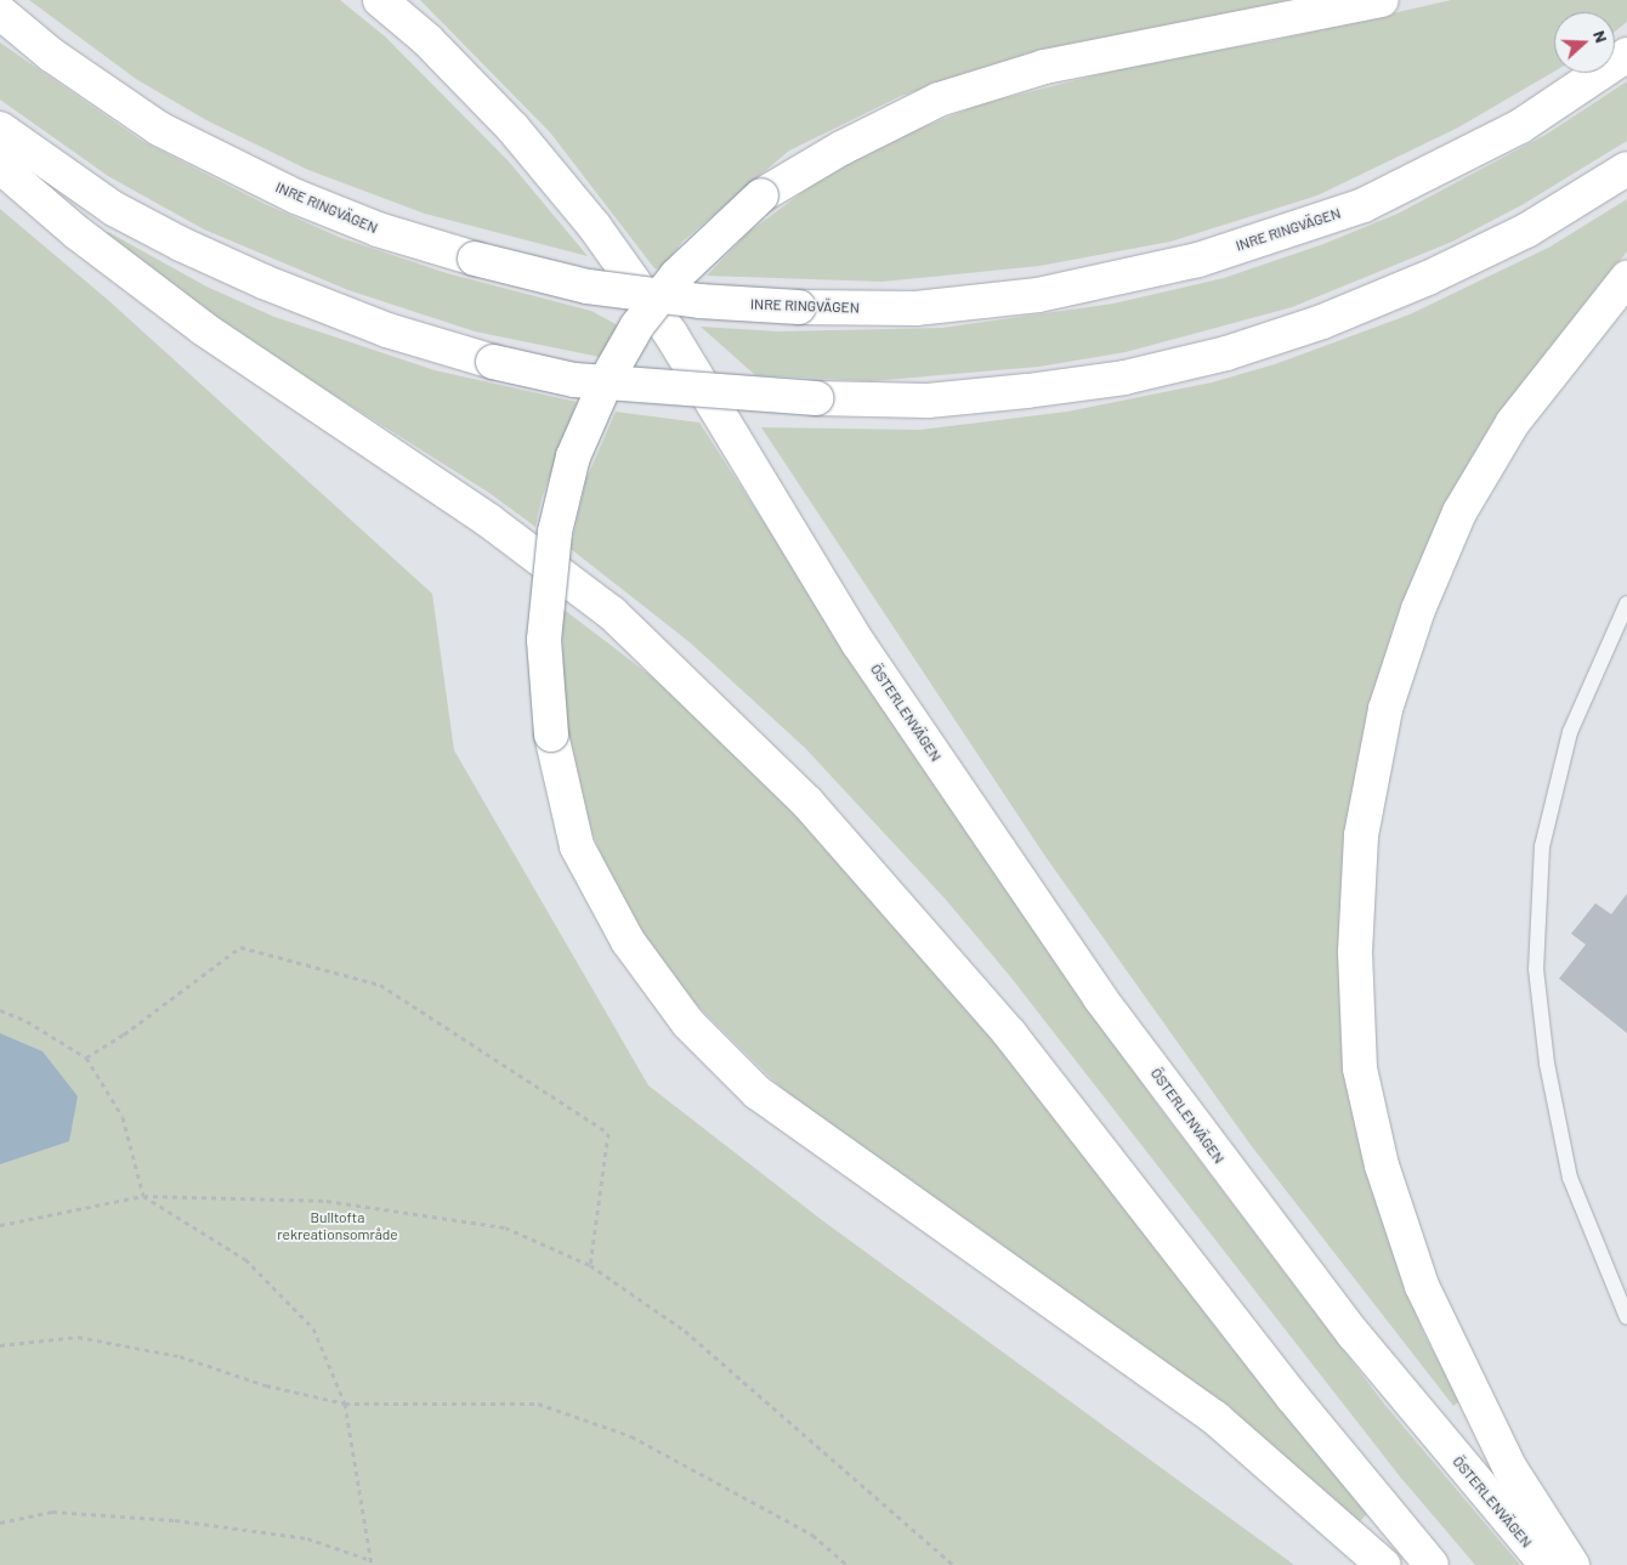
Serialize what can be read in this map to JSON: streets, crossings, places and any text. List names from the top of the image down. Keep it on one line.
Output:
{"streets":{"highway":["INRE RINGVÄGEN","ÖSTERLENVÄGEN"]},"parks":["Bulltofta rekreationsområde"],"north":"right"}
